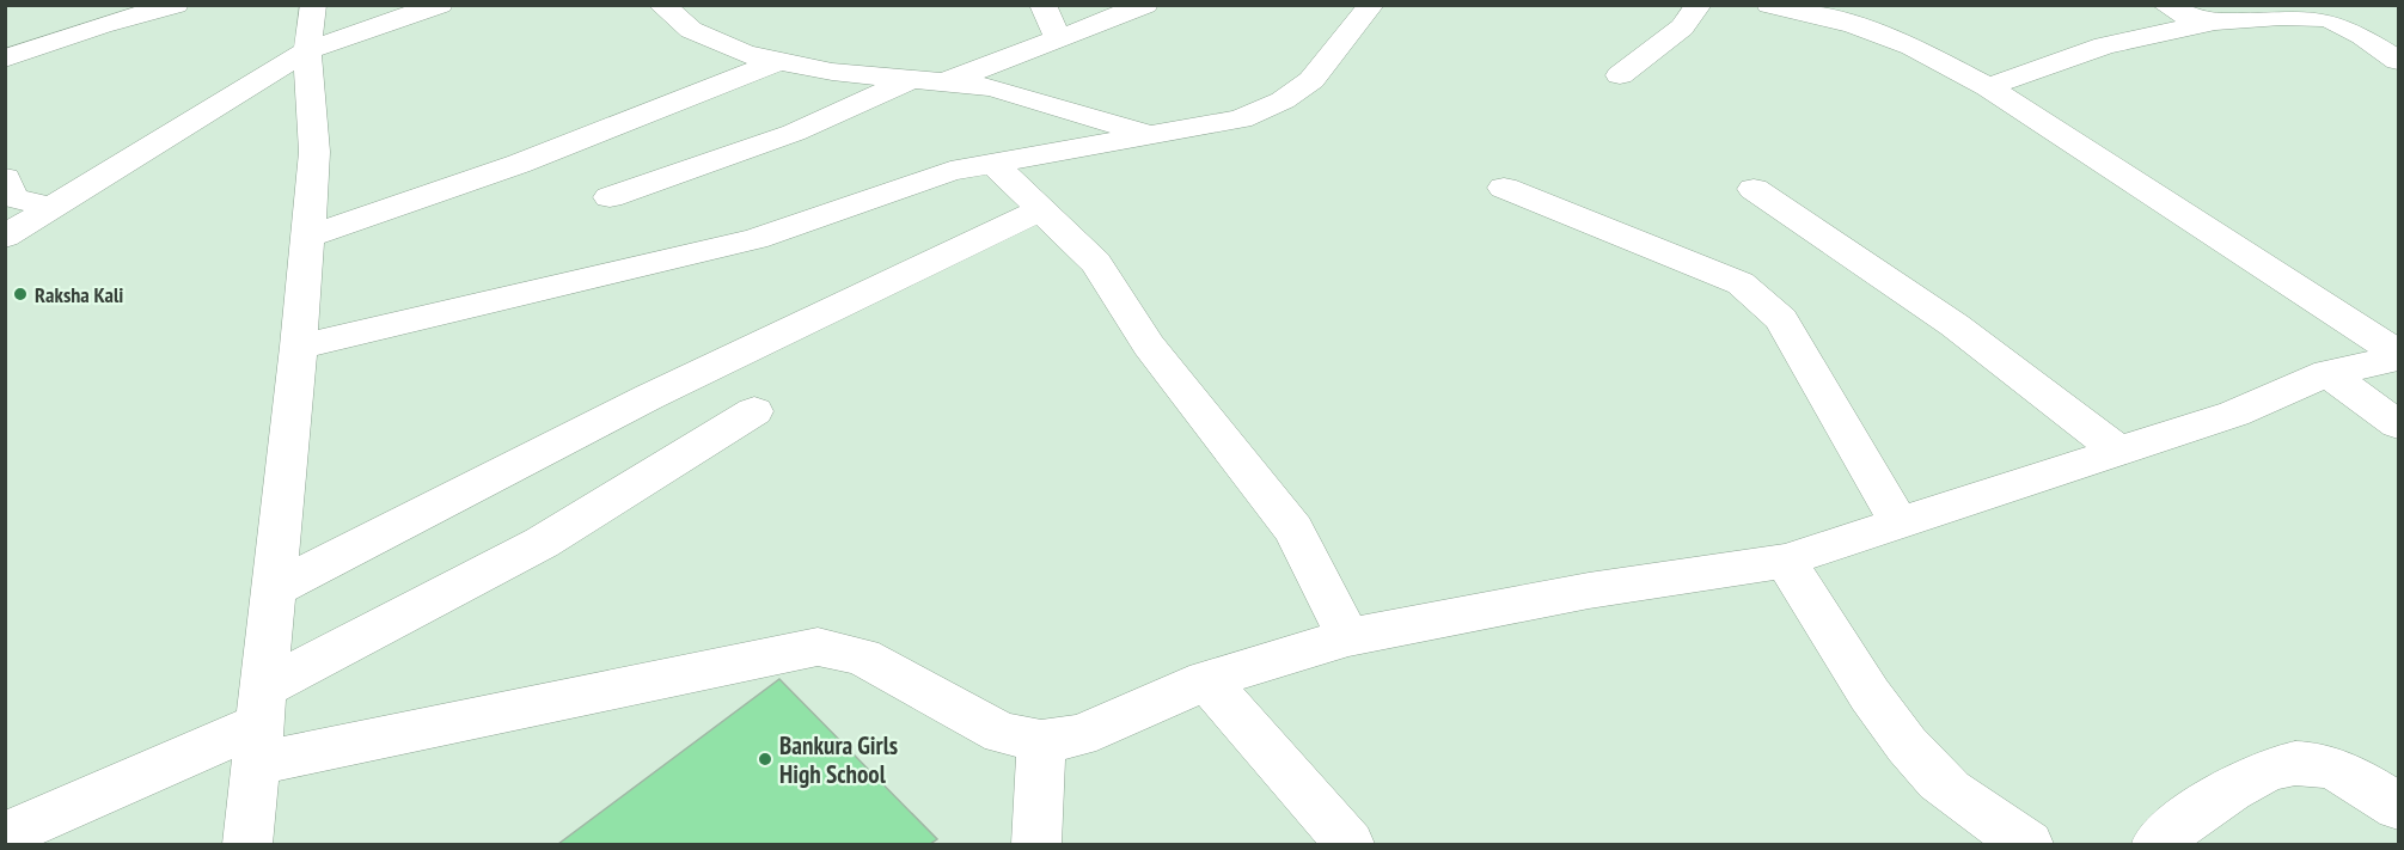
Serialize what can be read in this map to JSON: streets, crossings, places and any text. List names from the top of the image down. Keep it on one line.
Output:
{"places":["Raksha Kali","Bankura Girls High School"]}
